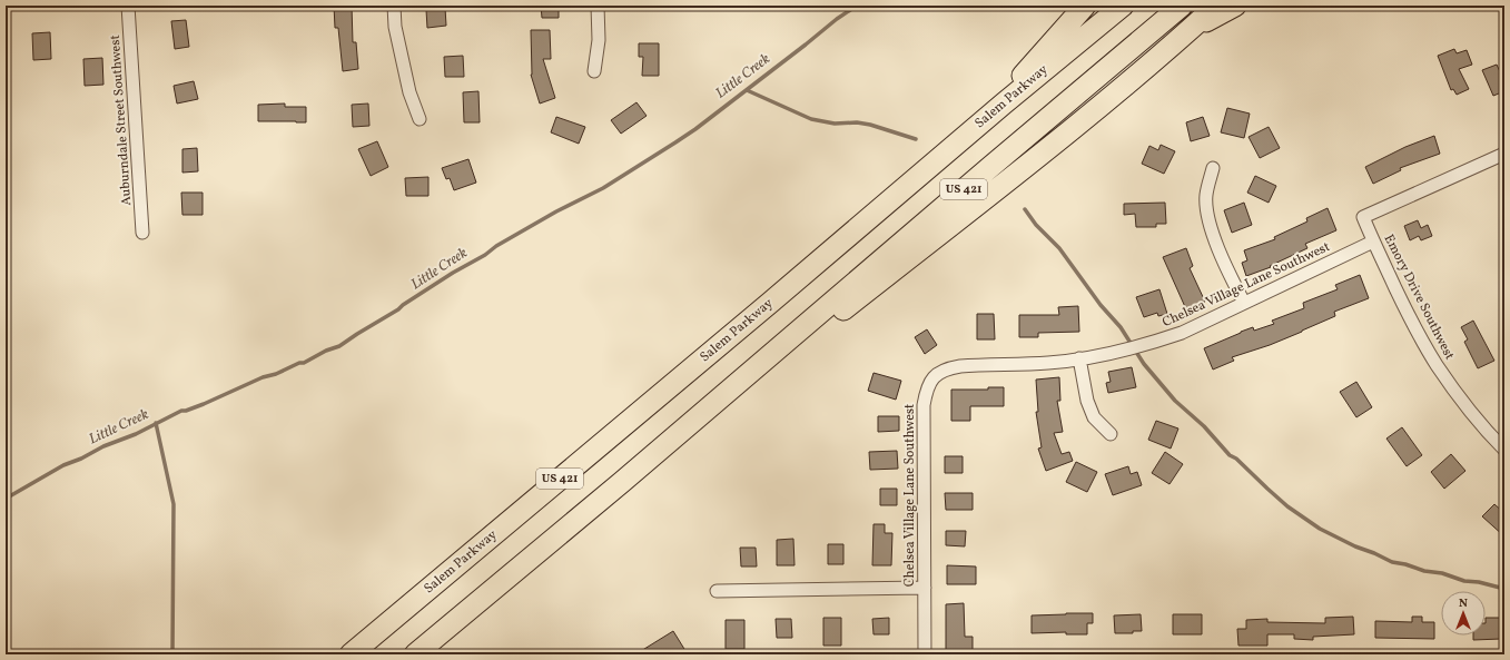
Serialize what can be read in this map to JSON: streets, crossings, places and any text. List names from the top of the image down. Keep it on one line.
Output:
{"streets":{"highway":["Salem Parkway","US 421"],"street":["Auburndale Street Southwest","Chelsea Village Lane Southwest","Emory Drive Southwest"]},"crossings":[["Chelsea Village Lane Southwest","Emory Drive Southwest"]],"water":["Little Creek"],"north":"top"}
